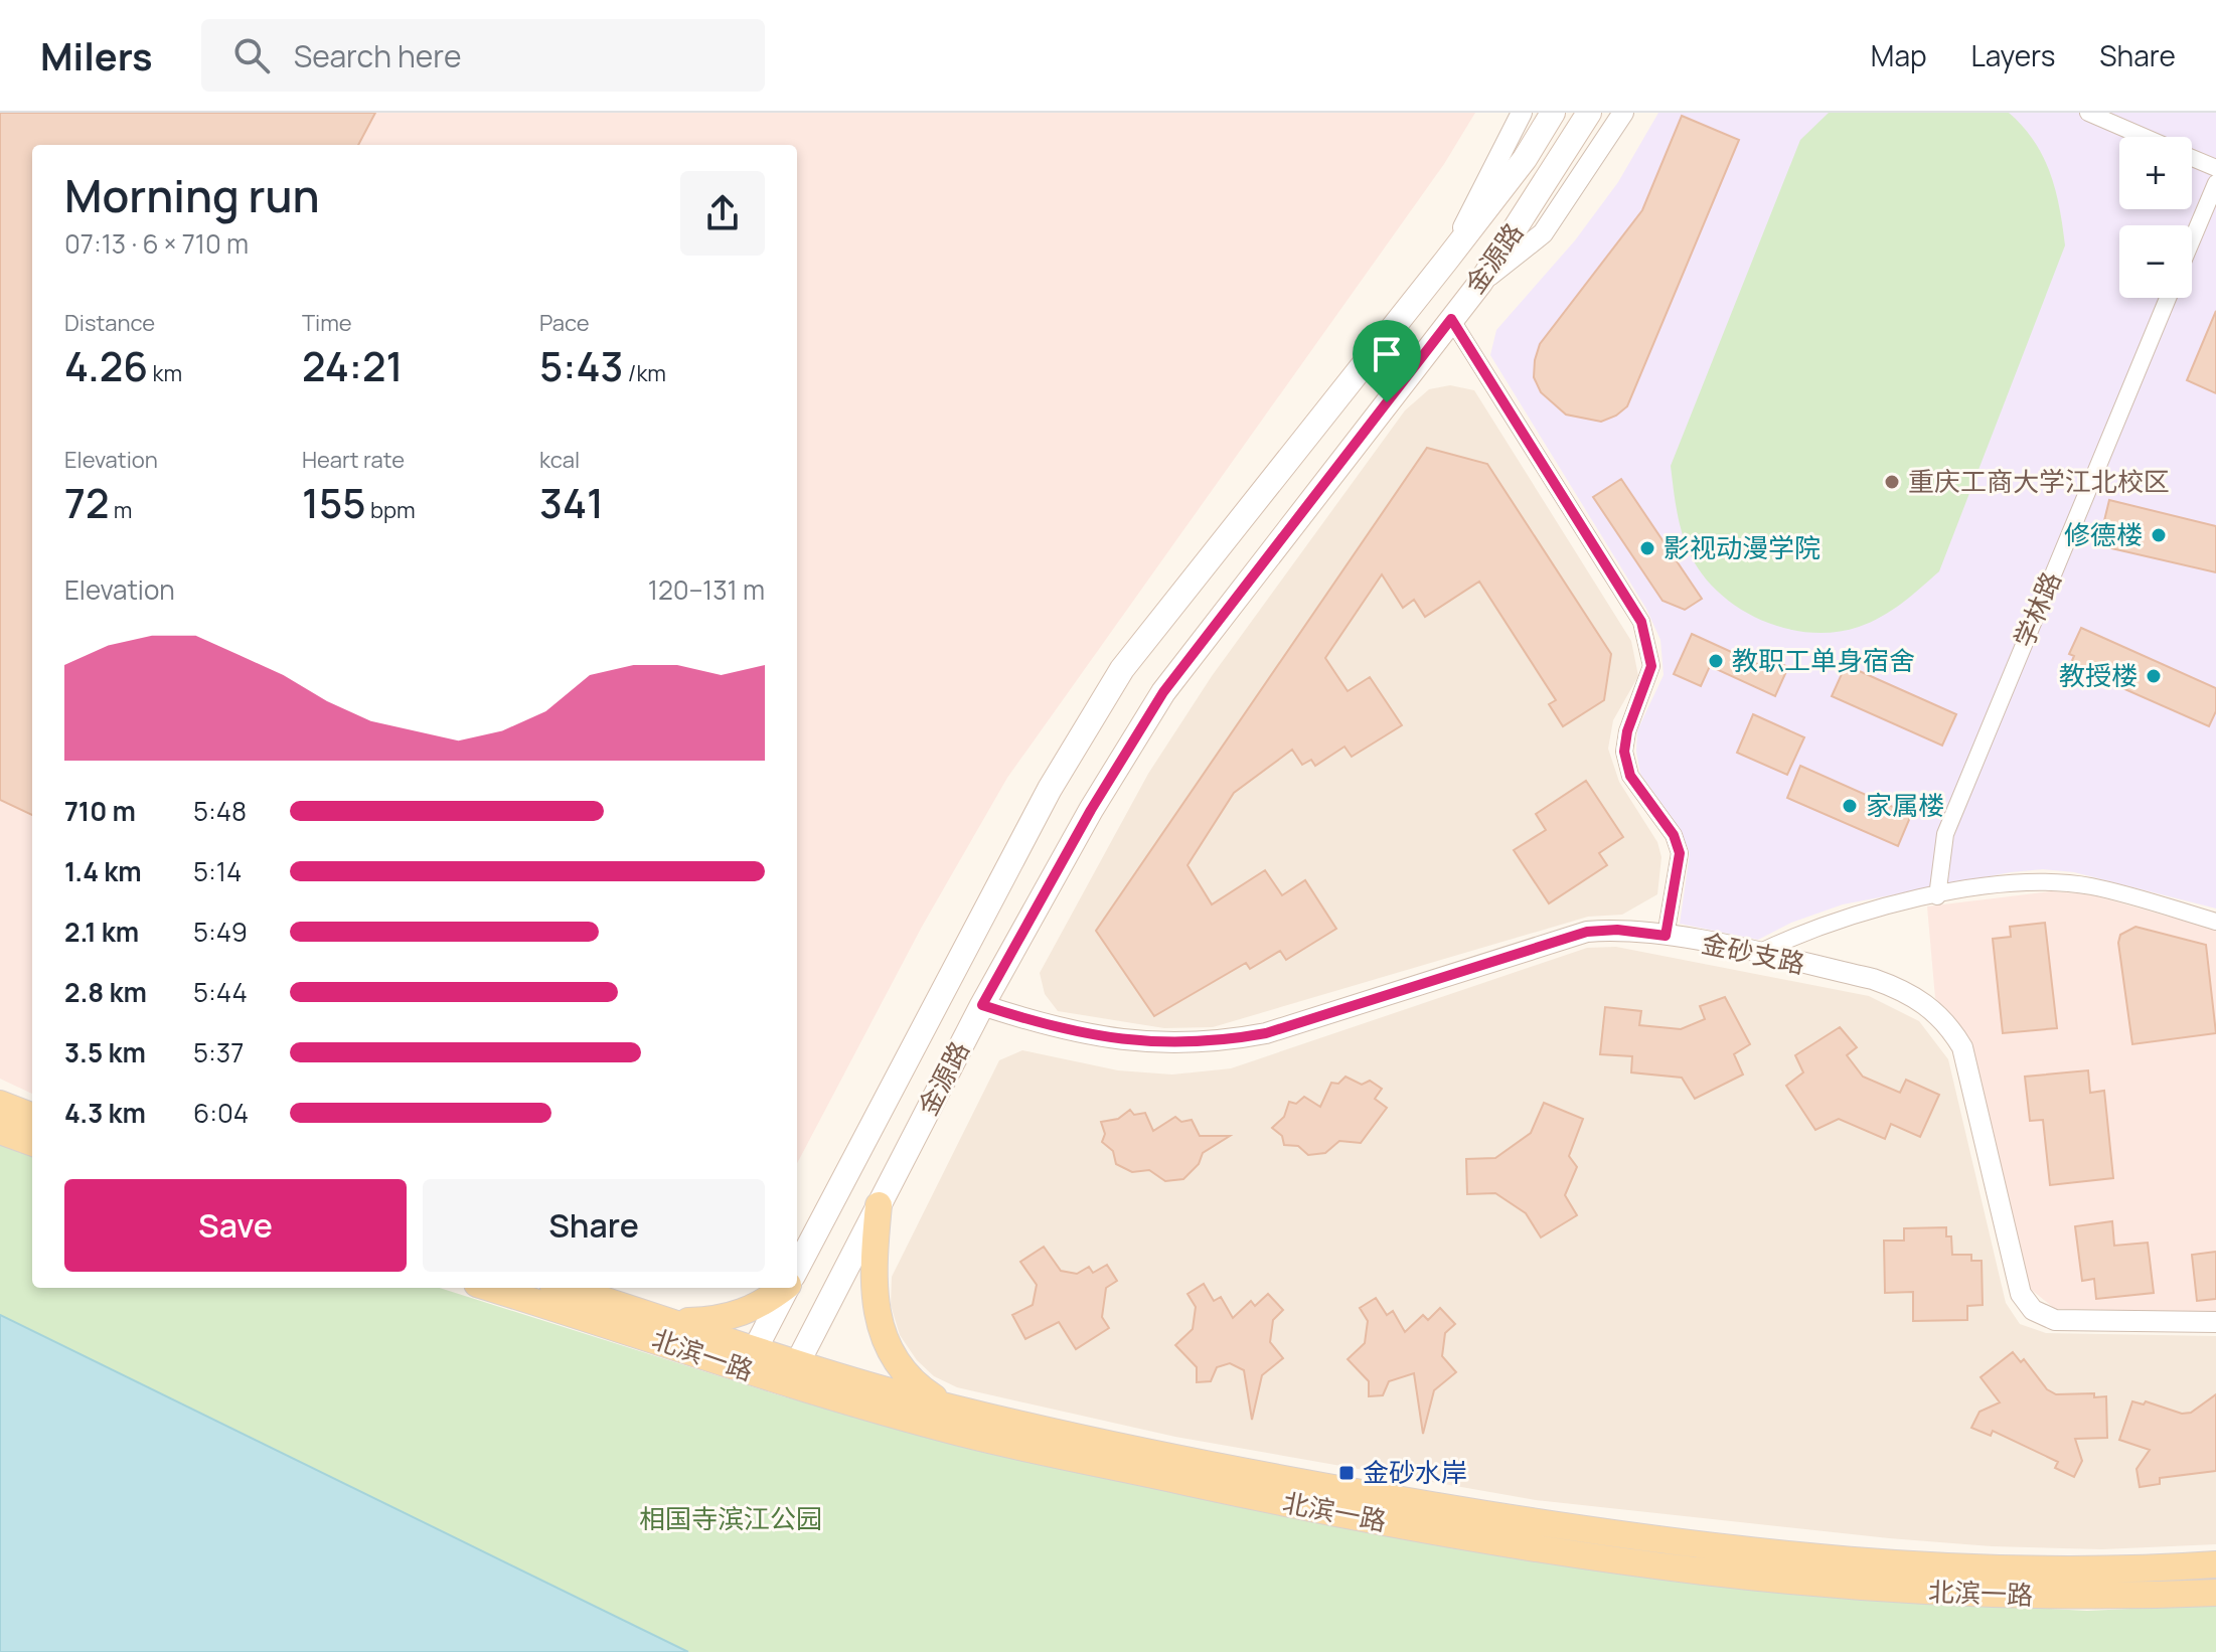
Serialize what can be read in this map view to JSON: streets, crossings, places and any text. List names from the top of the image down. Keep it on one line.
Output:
{"streets":{"main road":["金源路","北滨一路"],"street":["学林路","金砂支路"]},"crossings":[["金源路","金砂支路"],["金源路","北滨一路"]],"parks":["相国寺滨江公园"],"places":{"other":["重庆工商大学江北校区","修德楼","影视动漫学院","教职工单身宿舍","教授楼","家属楼"],"transit":["金砂水岸"]},"page":{"header":"Milers","search":"Search here","nav":["Map","Layers","Share"],"map_buttons":["+","−"],"heading":["Morning run","07:13 · 6 × 710 m"],"stats":[["Distance","4.26 km"],["Time","24:21"],["Pace","5:43 /km"],["Elevation","72 m"],["Heart rate","155 bpm"],["kcal","341"]],"chart":["Elevation","120–131 m"],"list":[{"name":"710 m","note":"5:48"},{"name":"1.4 km","note":"5:14"},{"name":"2.1 km","note":"5:49"},{"name":"2.8 km","note":"5:44"},{"name":"3.5 km","note":"5:37"},{"name":"4.3 km","note":"6:04"}],"buttons":["Save","Share"]}}
